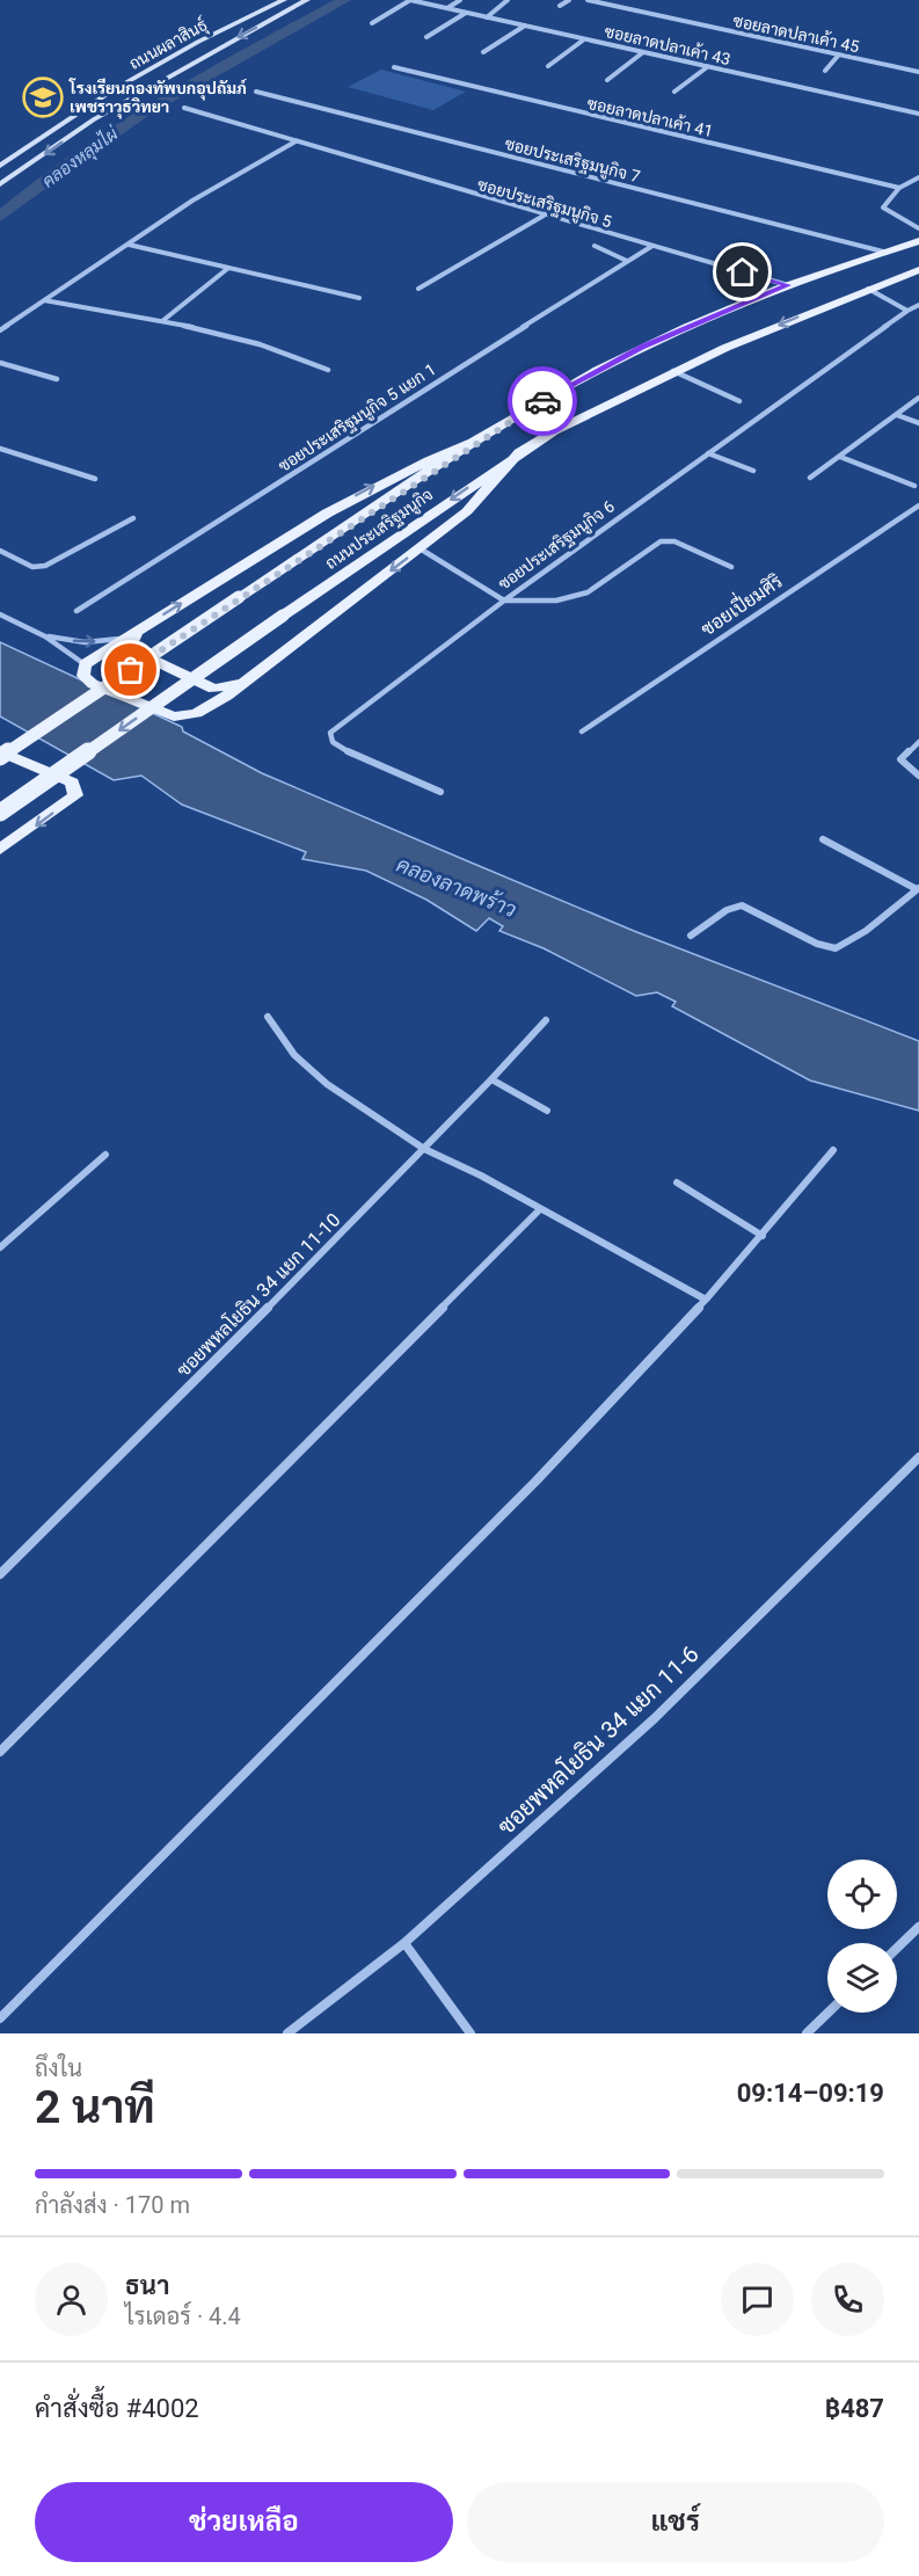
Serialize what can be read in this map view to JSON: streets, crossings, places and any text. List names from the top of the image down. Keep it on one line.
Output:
{"streets":{"main road":["ถนนผลาสินธุ์","ถนนประเสริฐมนูกิจ"],"street":["ซอยลาดปลาเค้า 45","ซอยลาดปลาเค้า 43","ซอยลาดปลาเค้า 41","ซอยประเสริฐมนูกิจ 7","ซอยประเสริฐมนูกิจ 5","ซอยประเสริฐมนูกิจ 5 แยก 1","ซอยประเสริฐมนูกิจ 6","ซอยเปี่ยมศิริ","ซอยพหลโยธิน 34 แยก 11-10","ซอยพหลโยธิน 34 แยก 11-6"]},"crossings":[["ซอยประเสริฐมนูกิจ 7","ถนนประเสริฐมนูกิจ"],["ซอยประเสริฐมนูกิจ 5","ซอยประเสริฐมนูกิจ 5 แยก 1"],["ซอยประเสริฐมนูกิจ 5","ถนนประเสริฐมนูกิจ"]],"water":["คลองหลุมไผ่","คลองลาดพร้าว"],"places":{"school or university":["โรงเรียนกองทัพบกอุปถัมภ์ เพชราวุธวิทยา"]},"page":{"heading":["2 นาที","ถึงใน","09:14–09:19"],"panel":["ธนา","ไรเดอร์ · 4.4","คำสั่งซื้อ #4002","฿487"],"bar":"กำลังส่ง · 170 m","buttons":["ช่วยเหลือ","แชร์"]}}
